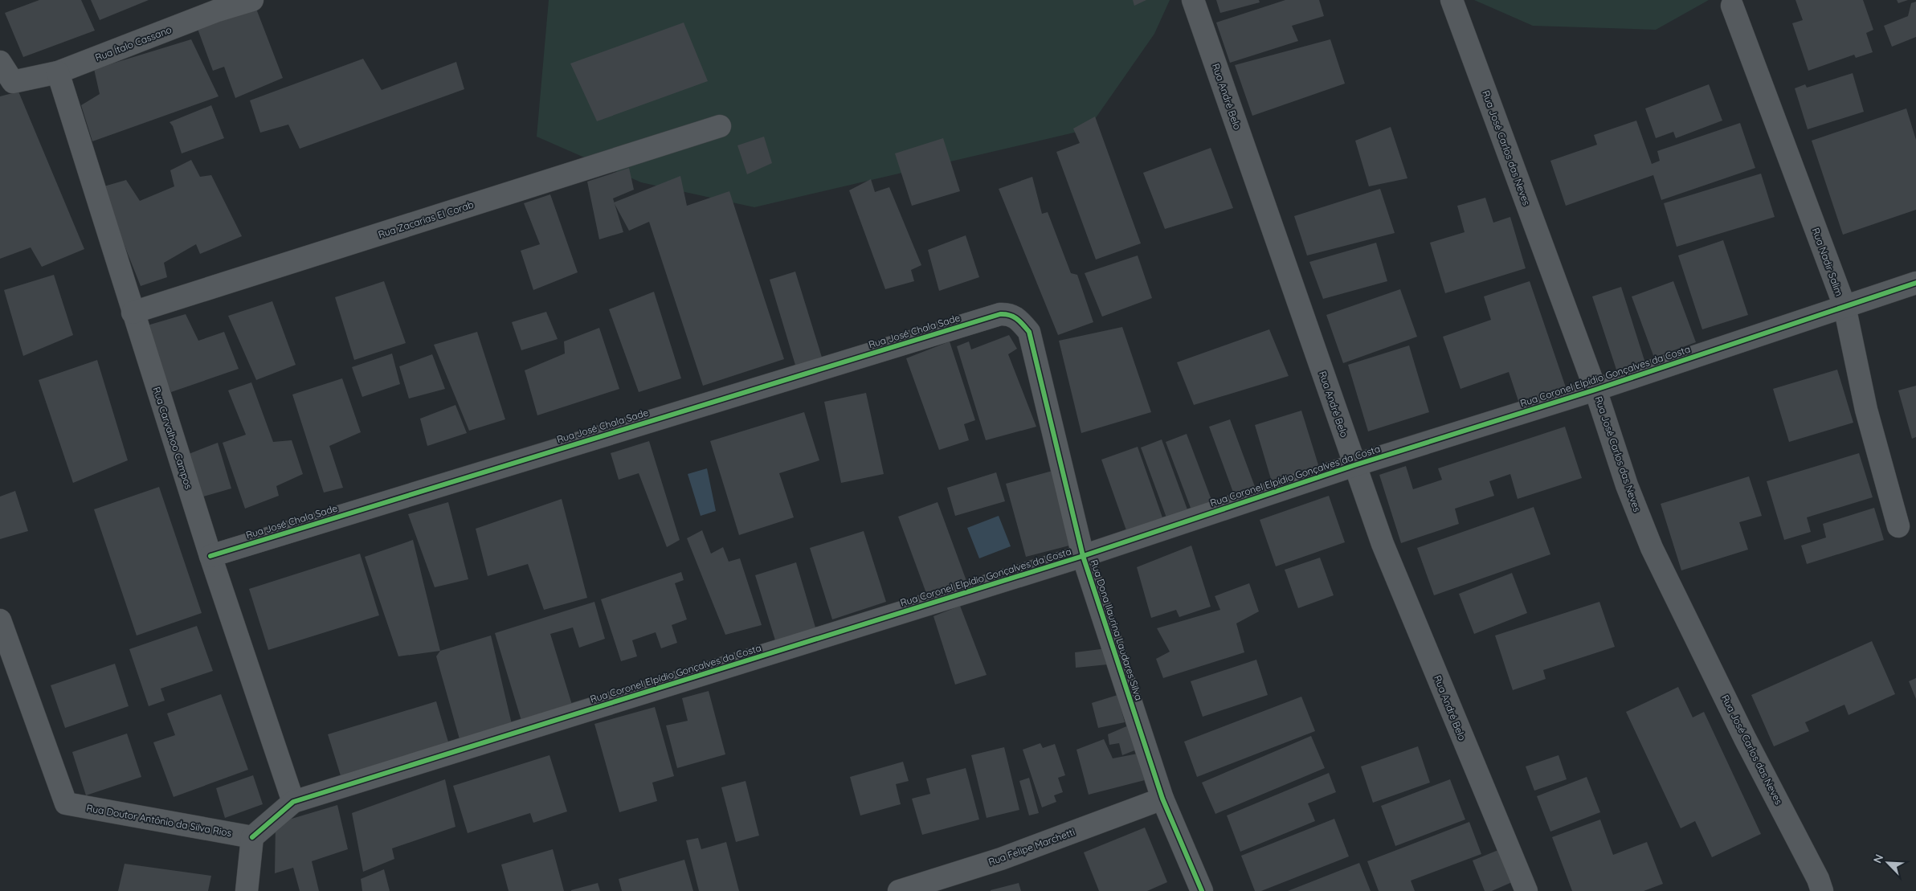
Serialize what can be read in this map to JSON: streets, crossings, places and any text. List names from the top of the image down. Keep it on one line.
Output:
{"streets":{"street":["Rua Ítalo Cassano","Rua André Belo","Rua José Carlos das Neves","Rua Zacarias El Corab","Rua Nadir Salim","Rua José Chala Sade","Rua Coronel Elpídio Gonçalves da Costa","Rua Carvalhoo Campos","Rua Dona Ilaurina Laudares Silva","Rua Doutor Antônio da Silva Rios","Rua Felipe Marchetti"]},"crossings":[["Rua Ítalo Cassano","Rua Carvalhoo Campos"],["Rua André Belo","Rua Coronel Elpídio Gonçalves da Costa"],["Rua José Carlos das Neves","Rua Coronel Elpídio Gonçalves da Costa"],["Rua Zacarias El Corab","Rua Carvalhoo Campos"],["Rua Nadir Salim","Rua Coronel Elpídio Gonçalves da Costa"],["Rua José Chala Sade","Rua Carvalhoo Campos"],["Rua José Chala Sade","Rua Dona Ilaurina Laudares Silva"],["Rua Coronel Elpídio Gonçalves da Costa","Rua Carvalhoo Campos"],["Rua Coronel Elpídio Gonçalves da Costa","Rua Dona Ilaurina Laudares Silva"],["Rua Coronel Elpídio Gonçalves da Costa","Rua Doutor Antônio da Silva Rios"],["Rua Dona Ilaurina Laudares Silva","Rua Felipe Marchetti"]],"north":"top left"}
